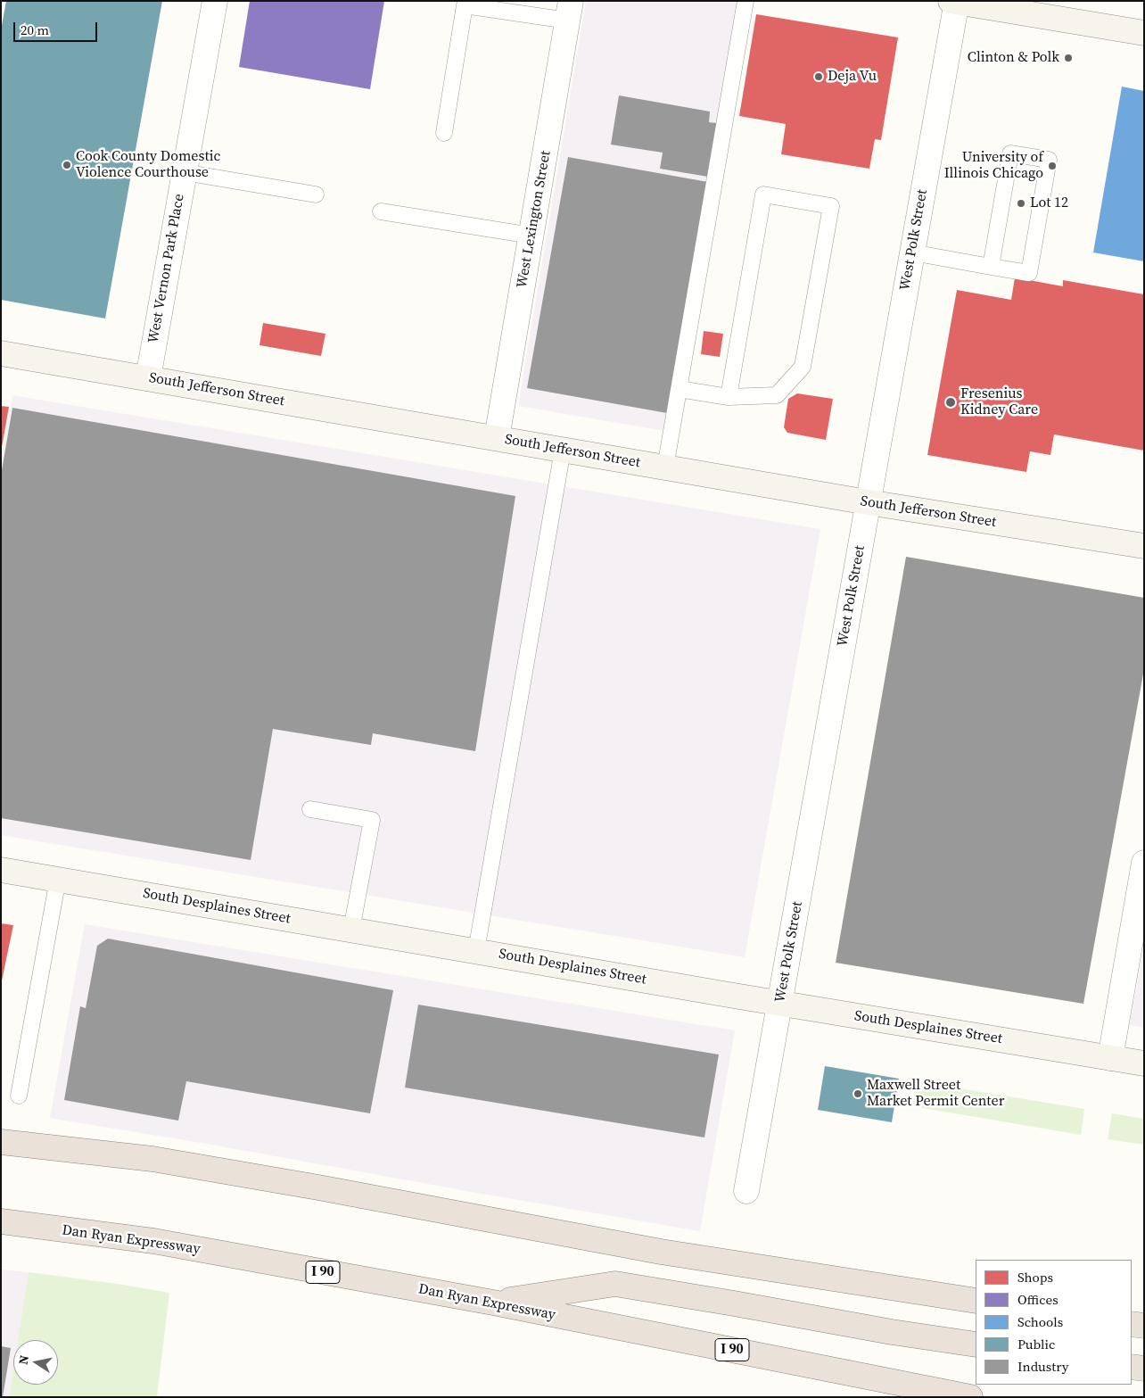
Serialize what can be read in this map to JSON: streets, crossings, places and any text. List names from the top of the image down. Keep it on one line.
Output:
{"streets":{"highway":["Dan Ryan Expressway","I 90"],"main road":["South Jefferson Street","South Desplaines Street"],"street":["West Lexington Street","West Polk Street","West Vernon Park Place"]},"crossings":[["West Lexington Street","South Jefferson Street"],["West Polk Street","South Jefferson Street"],["West Polk Street","South Desplaines Street"],["West Vernon Park Place","South Jefferson Street"]],"places":["Clinton & Polk","Deja Vu","Cook County Domestic Violence Courthouse","University of Illinois Chicago","Lot 12","Fresenius Kidney Care","Maxwell Street Market Permit Center"],"legend":["Shops","Offices","Schools","Public","Industry"],"scale_bar":"20 m","north":"left"}
